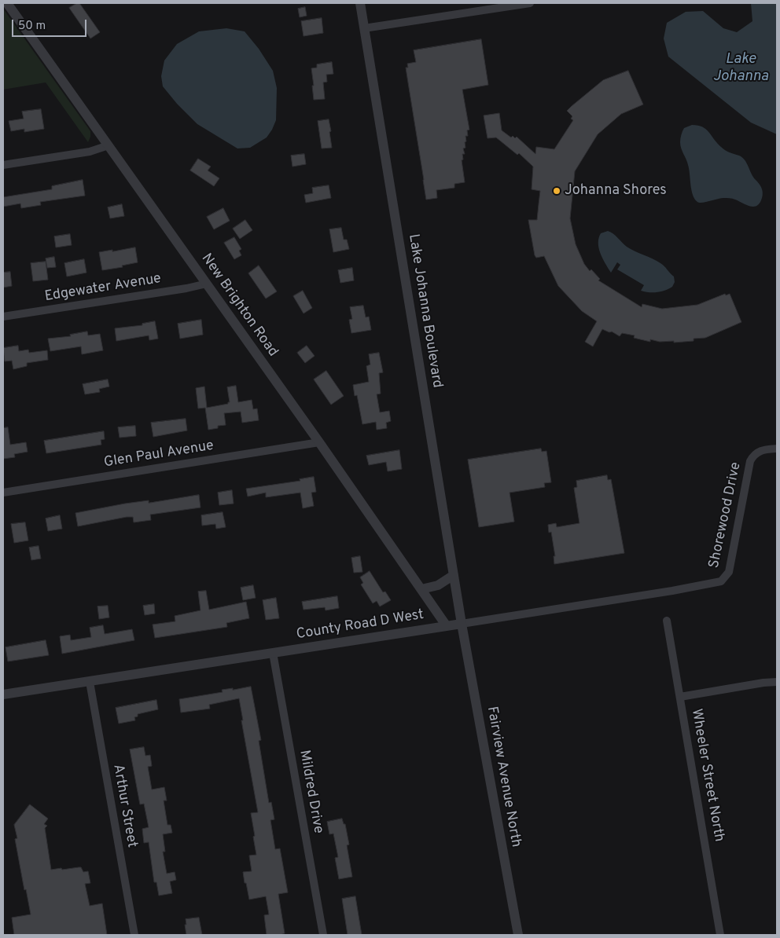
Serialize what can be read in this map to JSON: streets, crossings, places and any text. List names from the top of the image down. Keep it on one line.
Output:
{"streets":{"street":["Edgewater Avenue","New Brighton Road","Lake Johanna Boulevard","Glen Paul Avenue","Shorewood Drive","County Road D West","Wheeler Street North","Fairview Avenue North","Mildred Drive","Arthur Street"]},"crossings":[["Edgewater Avenue","New Brighton Road"],["New Brighton Road","Glen Paul Avenue"],["New Brighton Road","County Road D West"],["Lake Johanna Boulevard","County Road D West"],["Lake Johanna Boulevard","Fairview Avenue North"],["Shorewood Drive","County Road D West"],["County Road D West","Fairview Avenue North"],["County Road D West","Mildred Drive"],["County Road D West","Arthur Street"]],"water":["Lake Johanna"],"places":["Johanna Shores"],"scale_bar":"50 m"}
